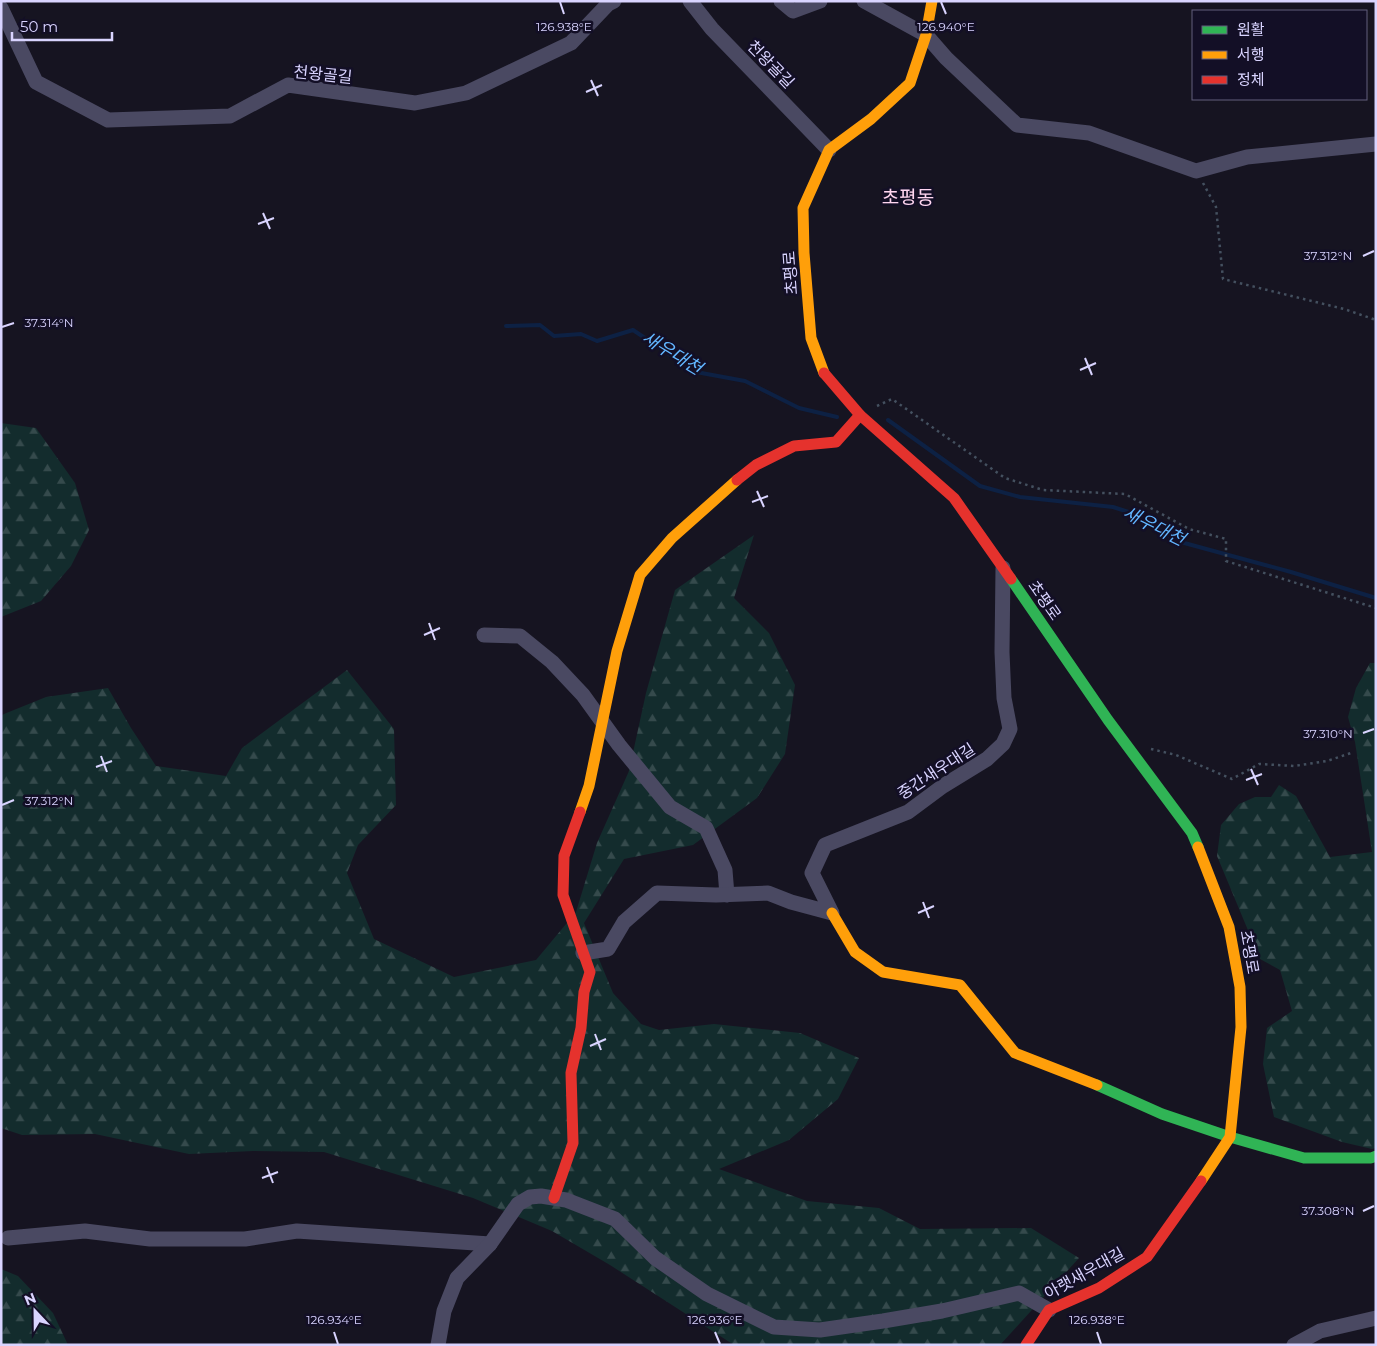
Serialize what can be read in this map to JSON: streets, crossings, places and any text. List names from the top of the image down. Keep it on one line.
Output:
{"streets":{"street":["천왕골길","초평로","중간새우대길","아랫새우대길"]},"crossings":[["천왕골길","초평로"],["초평로","중간새우대길"],["초평로","아랫새우대길"]],"districts":["초평동"],"water":["새우대천"],"legend":["원활","서행","정체"],"scale_bar":"50 m","north":"top","coordinates":["126.938°E","126.940°E","37.312°N","37.314°N","37.310°N","37.308°N","126.934°E","126.936°E"]}
